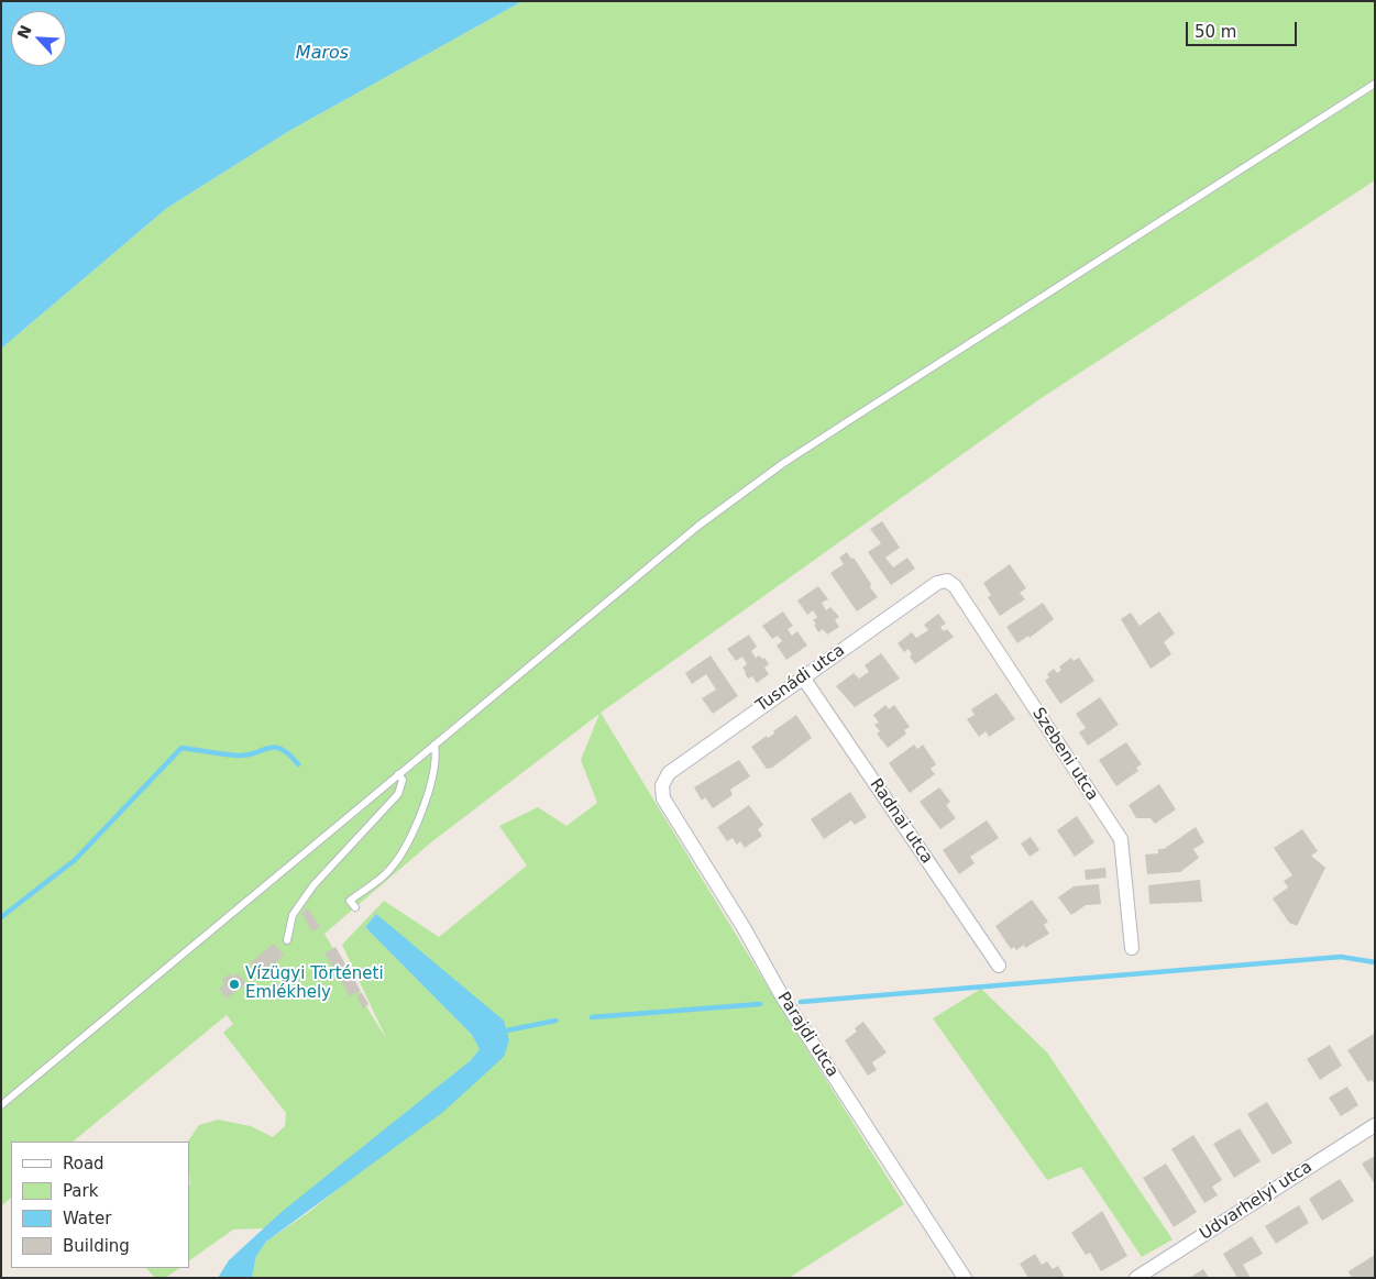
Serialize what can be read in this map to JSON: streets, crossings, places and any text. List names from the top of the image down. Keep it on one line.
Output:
{"streets":{"street":["Tusnádi utca","Szebeni utca","Radnai utca","Parajdi utca","Udvarhelyi utca"]},"crossings":[["Tusnádi utca","Szebeni utca"],["Tusnádi utca","Radnai utca"],["Tusnádi utca","Parajdi utca"]],"water":["Maros"],"places":["Vízügyi Történeti Emlékhely"],"legend":["Road","Park","Water","Building"],"scale_bar":"50 m","north":"top left"}
